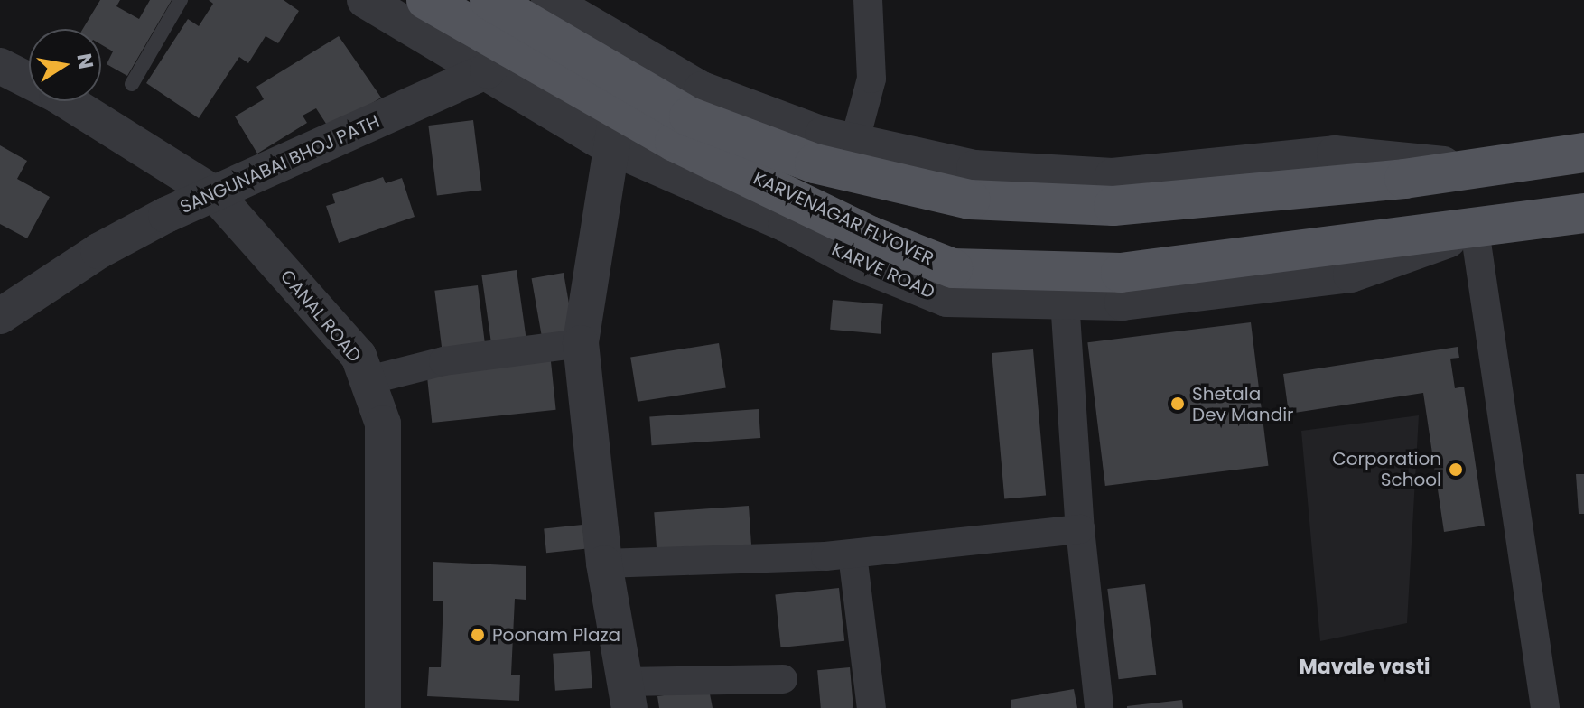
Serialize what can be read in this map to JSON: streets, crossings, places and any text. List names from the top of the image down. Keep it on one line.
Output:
{"streets":{"main road":["KARVENAGAR FLYOVER","KARVE ROAD"],"street":["SANGUNABAI BHOJ PATH","CANAL ROAD"]},"crossings":[["SANGUNABAI BHOJ PATH","KARVE ROAD"],["SANGUNABAI BHOJ PATH","CANAL ROAD"],["KARVENAGAR FLYOVER","KARVE ROAD"]],"districts":["Mavale vasti"],"places":["Shetala Dev Mandir","Corporation School","Poonam Plaza"],"north":"right"}
